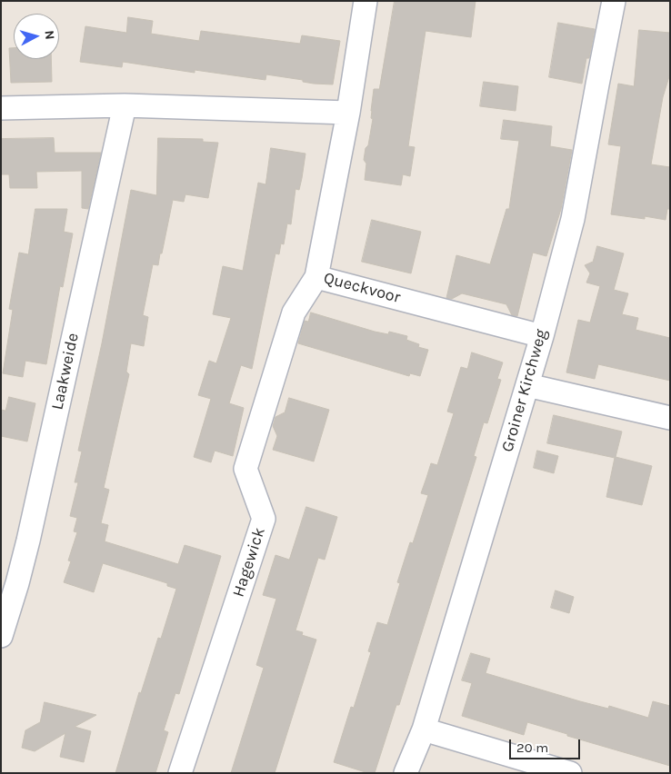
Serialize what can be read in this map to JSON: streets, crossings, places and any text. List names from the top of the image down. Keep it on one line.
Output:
{"streets":{"street":["Queckvoor","Laakweide","Groiner Kirchweg","Hagewick"]},"crossings":[["Queckvoor","Groiner Kirchweg"],["Queckvoor","Hagewick"]],"scale_bar":"20 m","north":"right"}
